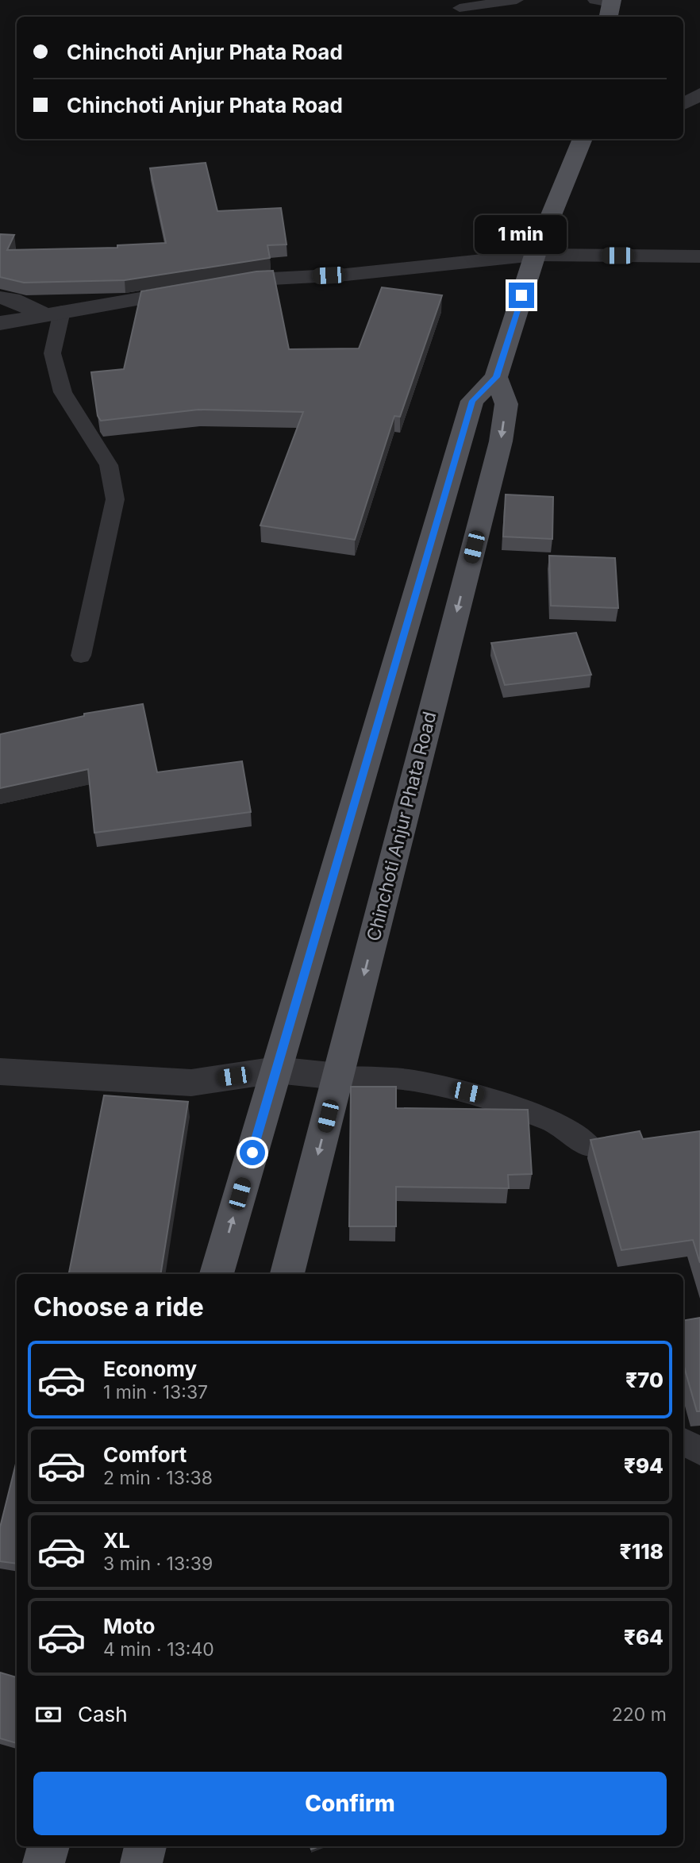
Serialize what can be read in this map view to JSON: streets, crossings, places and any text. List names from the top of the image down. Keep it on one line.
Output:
{"streets":{"main road":["Chinchoti Anjur Phata Road"]},"page":{"banner":["Chinchoti Anjur Phata Road","Chinchoti Anjur Phata Road"],"bubble":"1 min","heading":"Choose a ride","list":[{"name":"Economy","note":"1 min · 13:37","value":"₹70"},{"name":"Comfort","note":"2 min · 13:38","value":"₹94"},{"name":"XL","note":"3 min · 13:39","value":"₹118"},{"name":"Moto","note":"4 min · 13:40","value":"₹64"}],"pay":["Cash","220 m"],"buttons":"Confirm"}}
